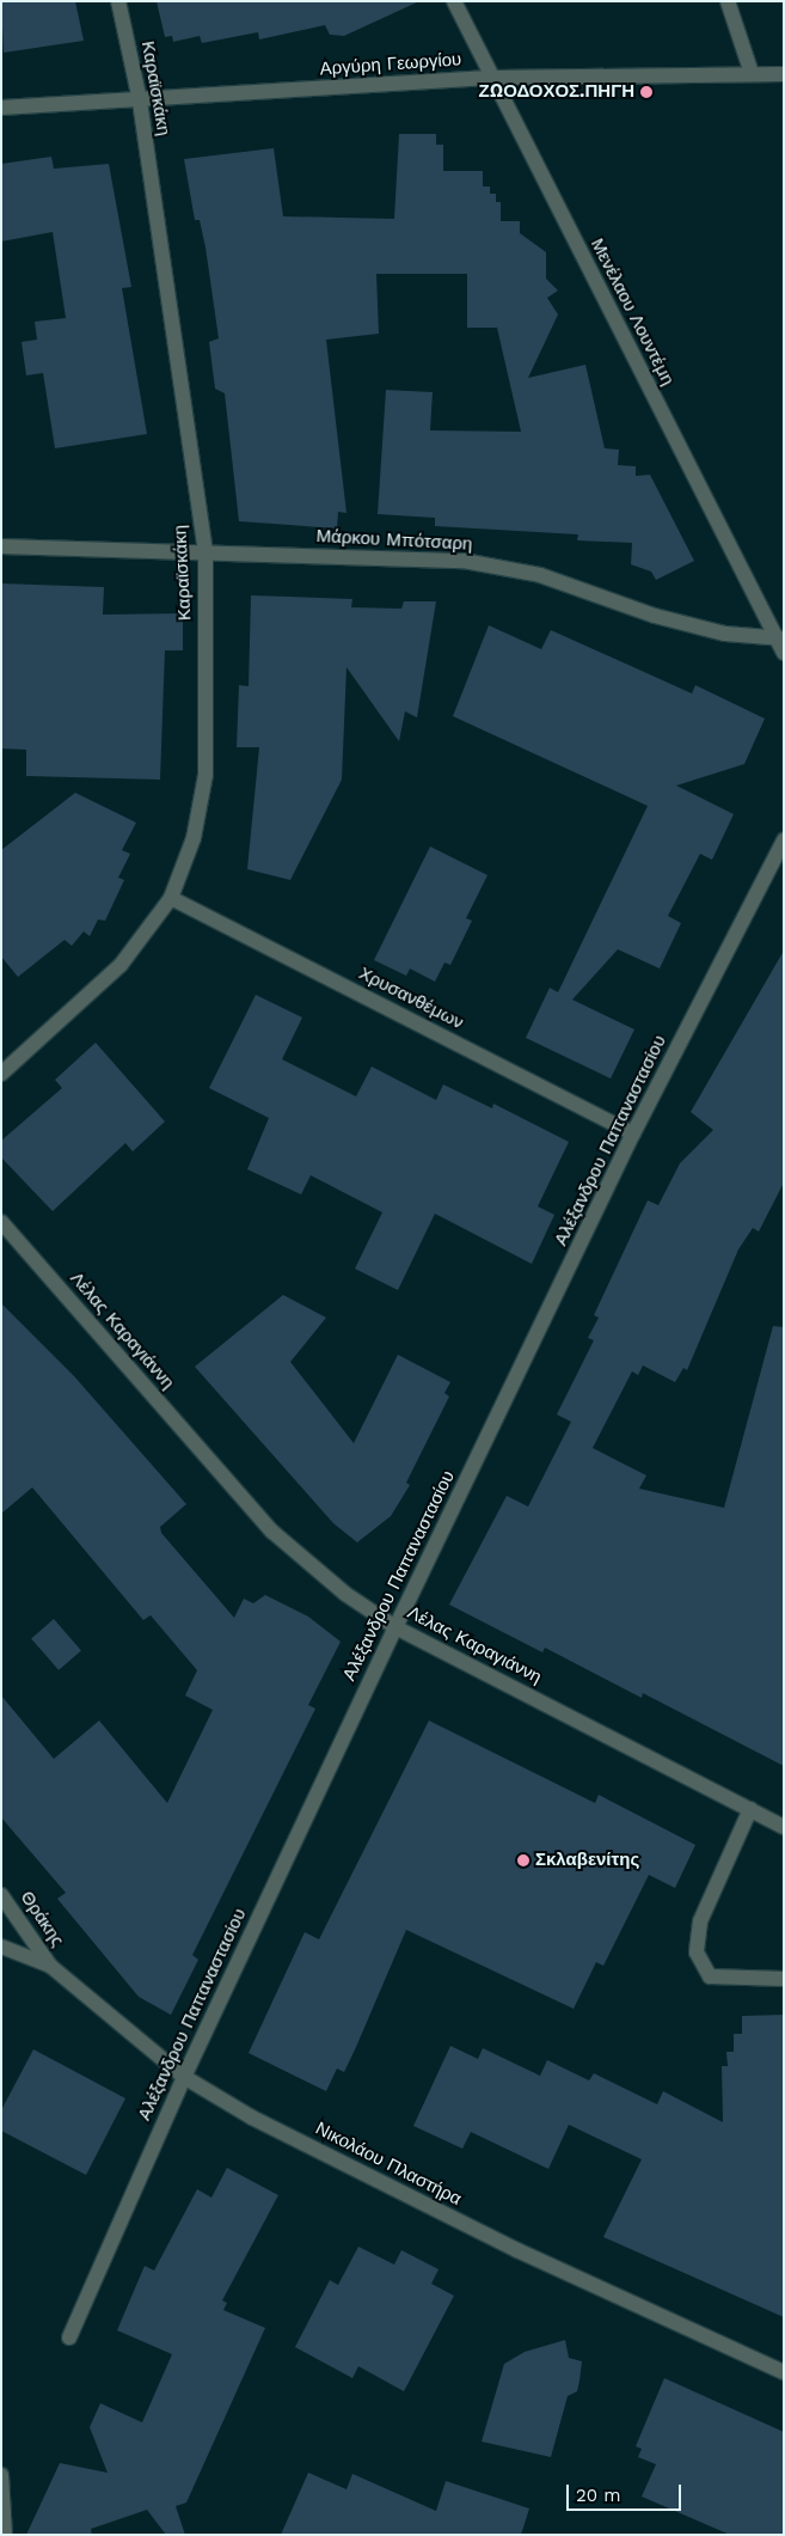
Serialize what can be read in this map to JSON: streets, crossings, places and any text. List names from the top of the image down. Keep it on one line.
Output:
{"streets":{"street":["Αργύρη Γεωργίου","Καραϊσκάκη","Μενέλαου Λουντέμη","Μάρκου Μπότσαρη","Χρυσανθέμων","Αλέξανδρου Παπαναστασίου","Λέλας Καραγιάννη","Θράκης","Νικολάου Πλαστήρα"]},"crossings":[["Αργύρη Γεωργίου","Καραϊσκάκη"],["Αργύρη Γεωργίου","Μενέλαου Λουντέμη"],["Καραϊσκάκη","Μάρκου Μπότσαρη"],["Καραϊσκάκη","Χρυσανθέμων"],["Μενέλαου Λουντέμη","Μάρκου Μπότσαρη"],["Χρυσανθέμων","Αλέξανδρου Παπαναστασίου"],["Αλέξανδρου Παπαναστασίου","Λέλας Καραγιάννη"],["Αλέξανδρου Παπαναστασίου","Νικολάου Πλαστήρα"],["Θράκης","Νικολάου Πλαστήρα"]],"places":["ΖΩΟΔΟΧΟΣ.ΠΗΓΗ","Σκλαβενίτης"],"scale_bar":"20 m"}
